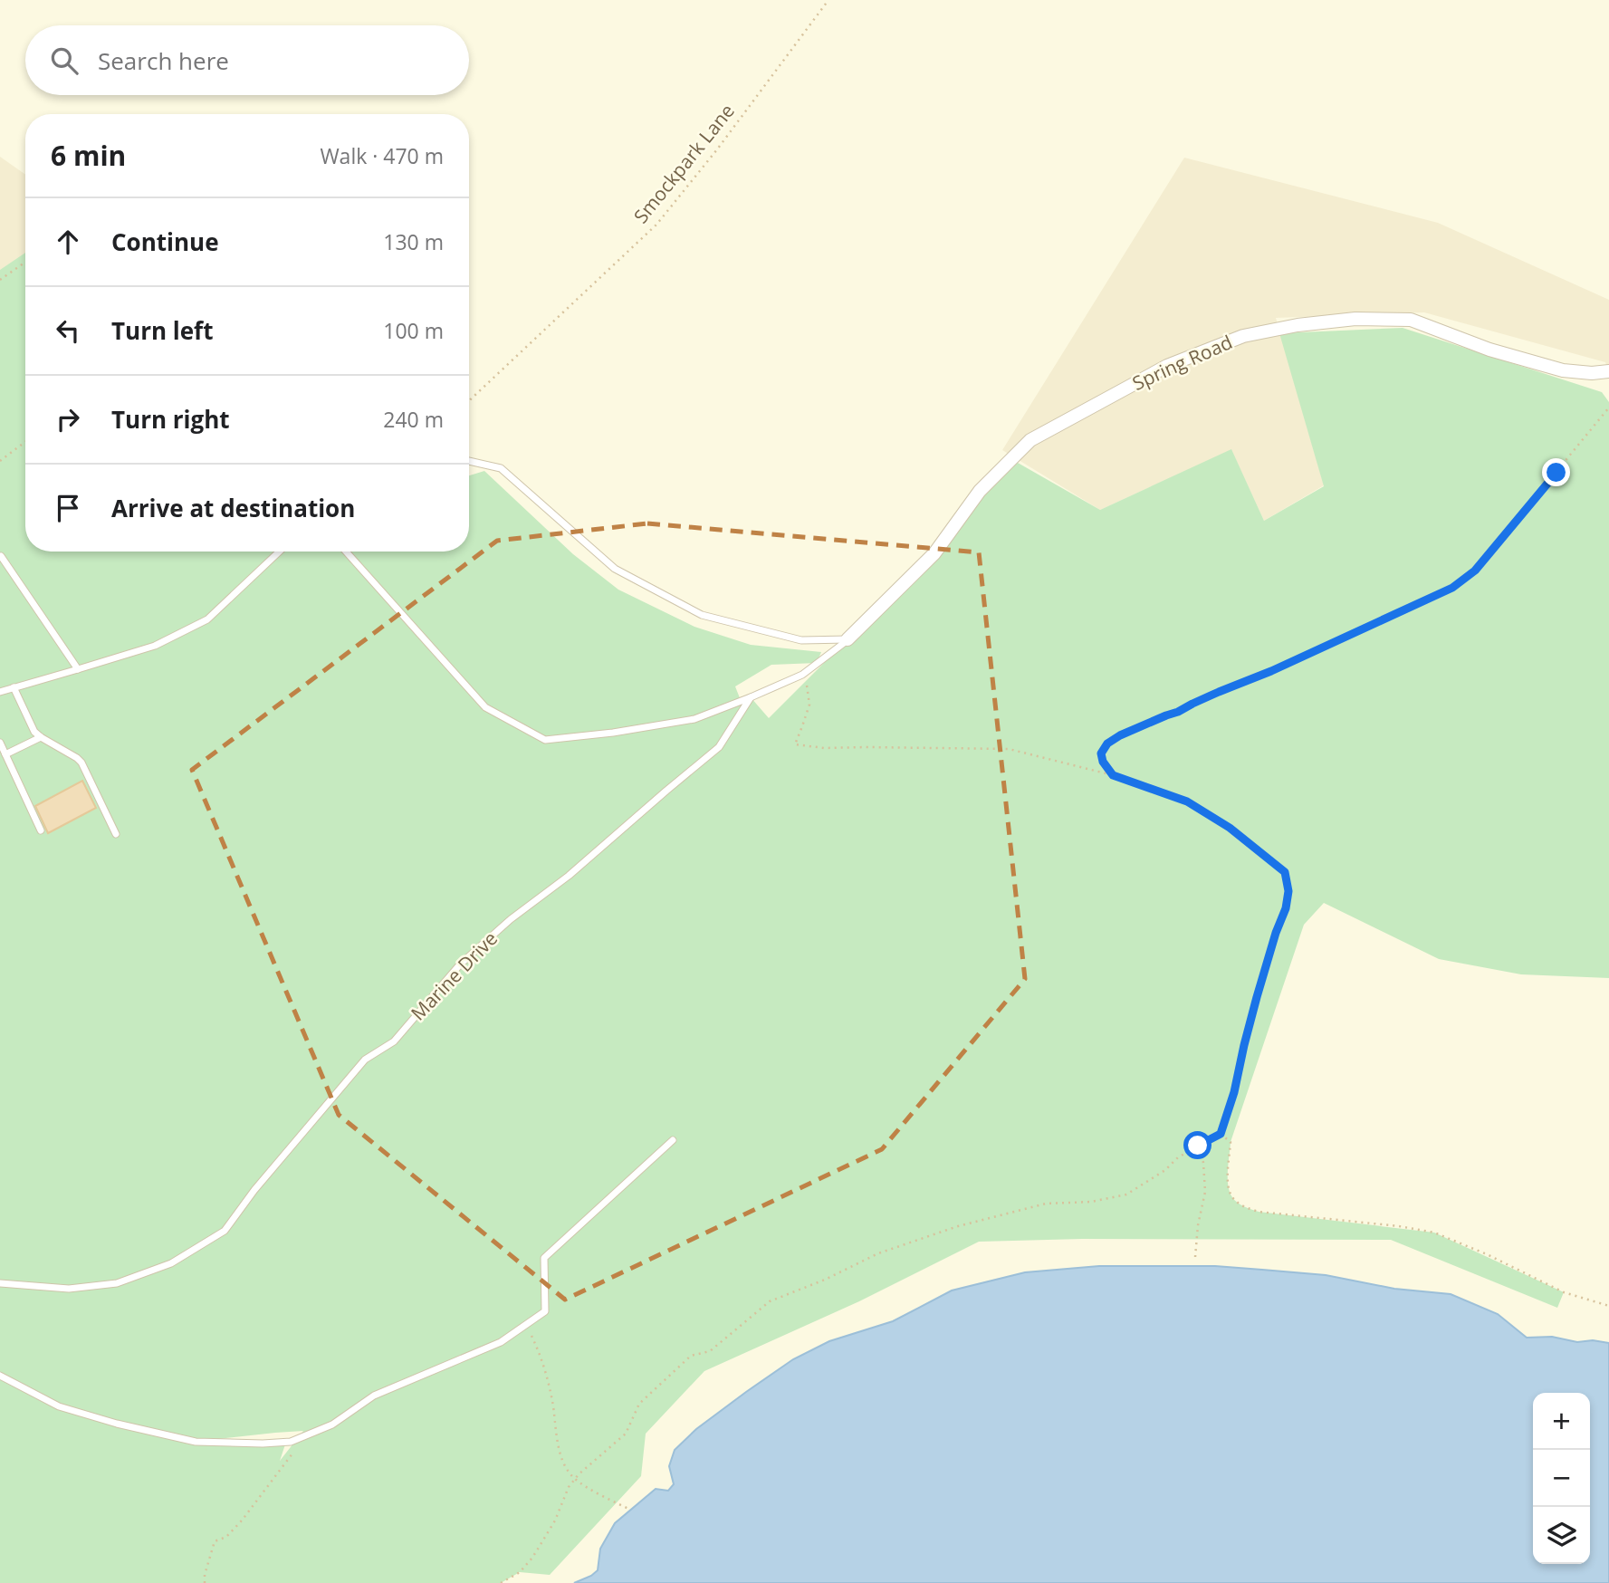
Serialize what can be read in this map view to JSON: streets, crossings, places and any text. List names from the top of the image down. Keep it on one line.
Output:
{"streets":{"street":["Spring Road"],"lane":["Marine Drive"],"path":["Smockpark Lane"]},"page":{"search":"Search here","heading":["6 min","Walk · 470 m"],"list":[["Continue","130 m"],["Turn left","100 m"],["Turn right","240 m"],"Arrive at destination"],"map_buttons":["+","−"]}}
